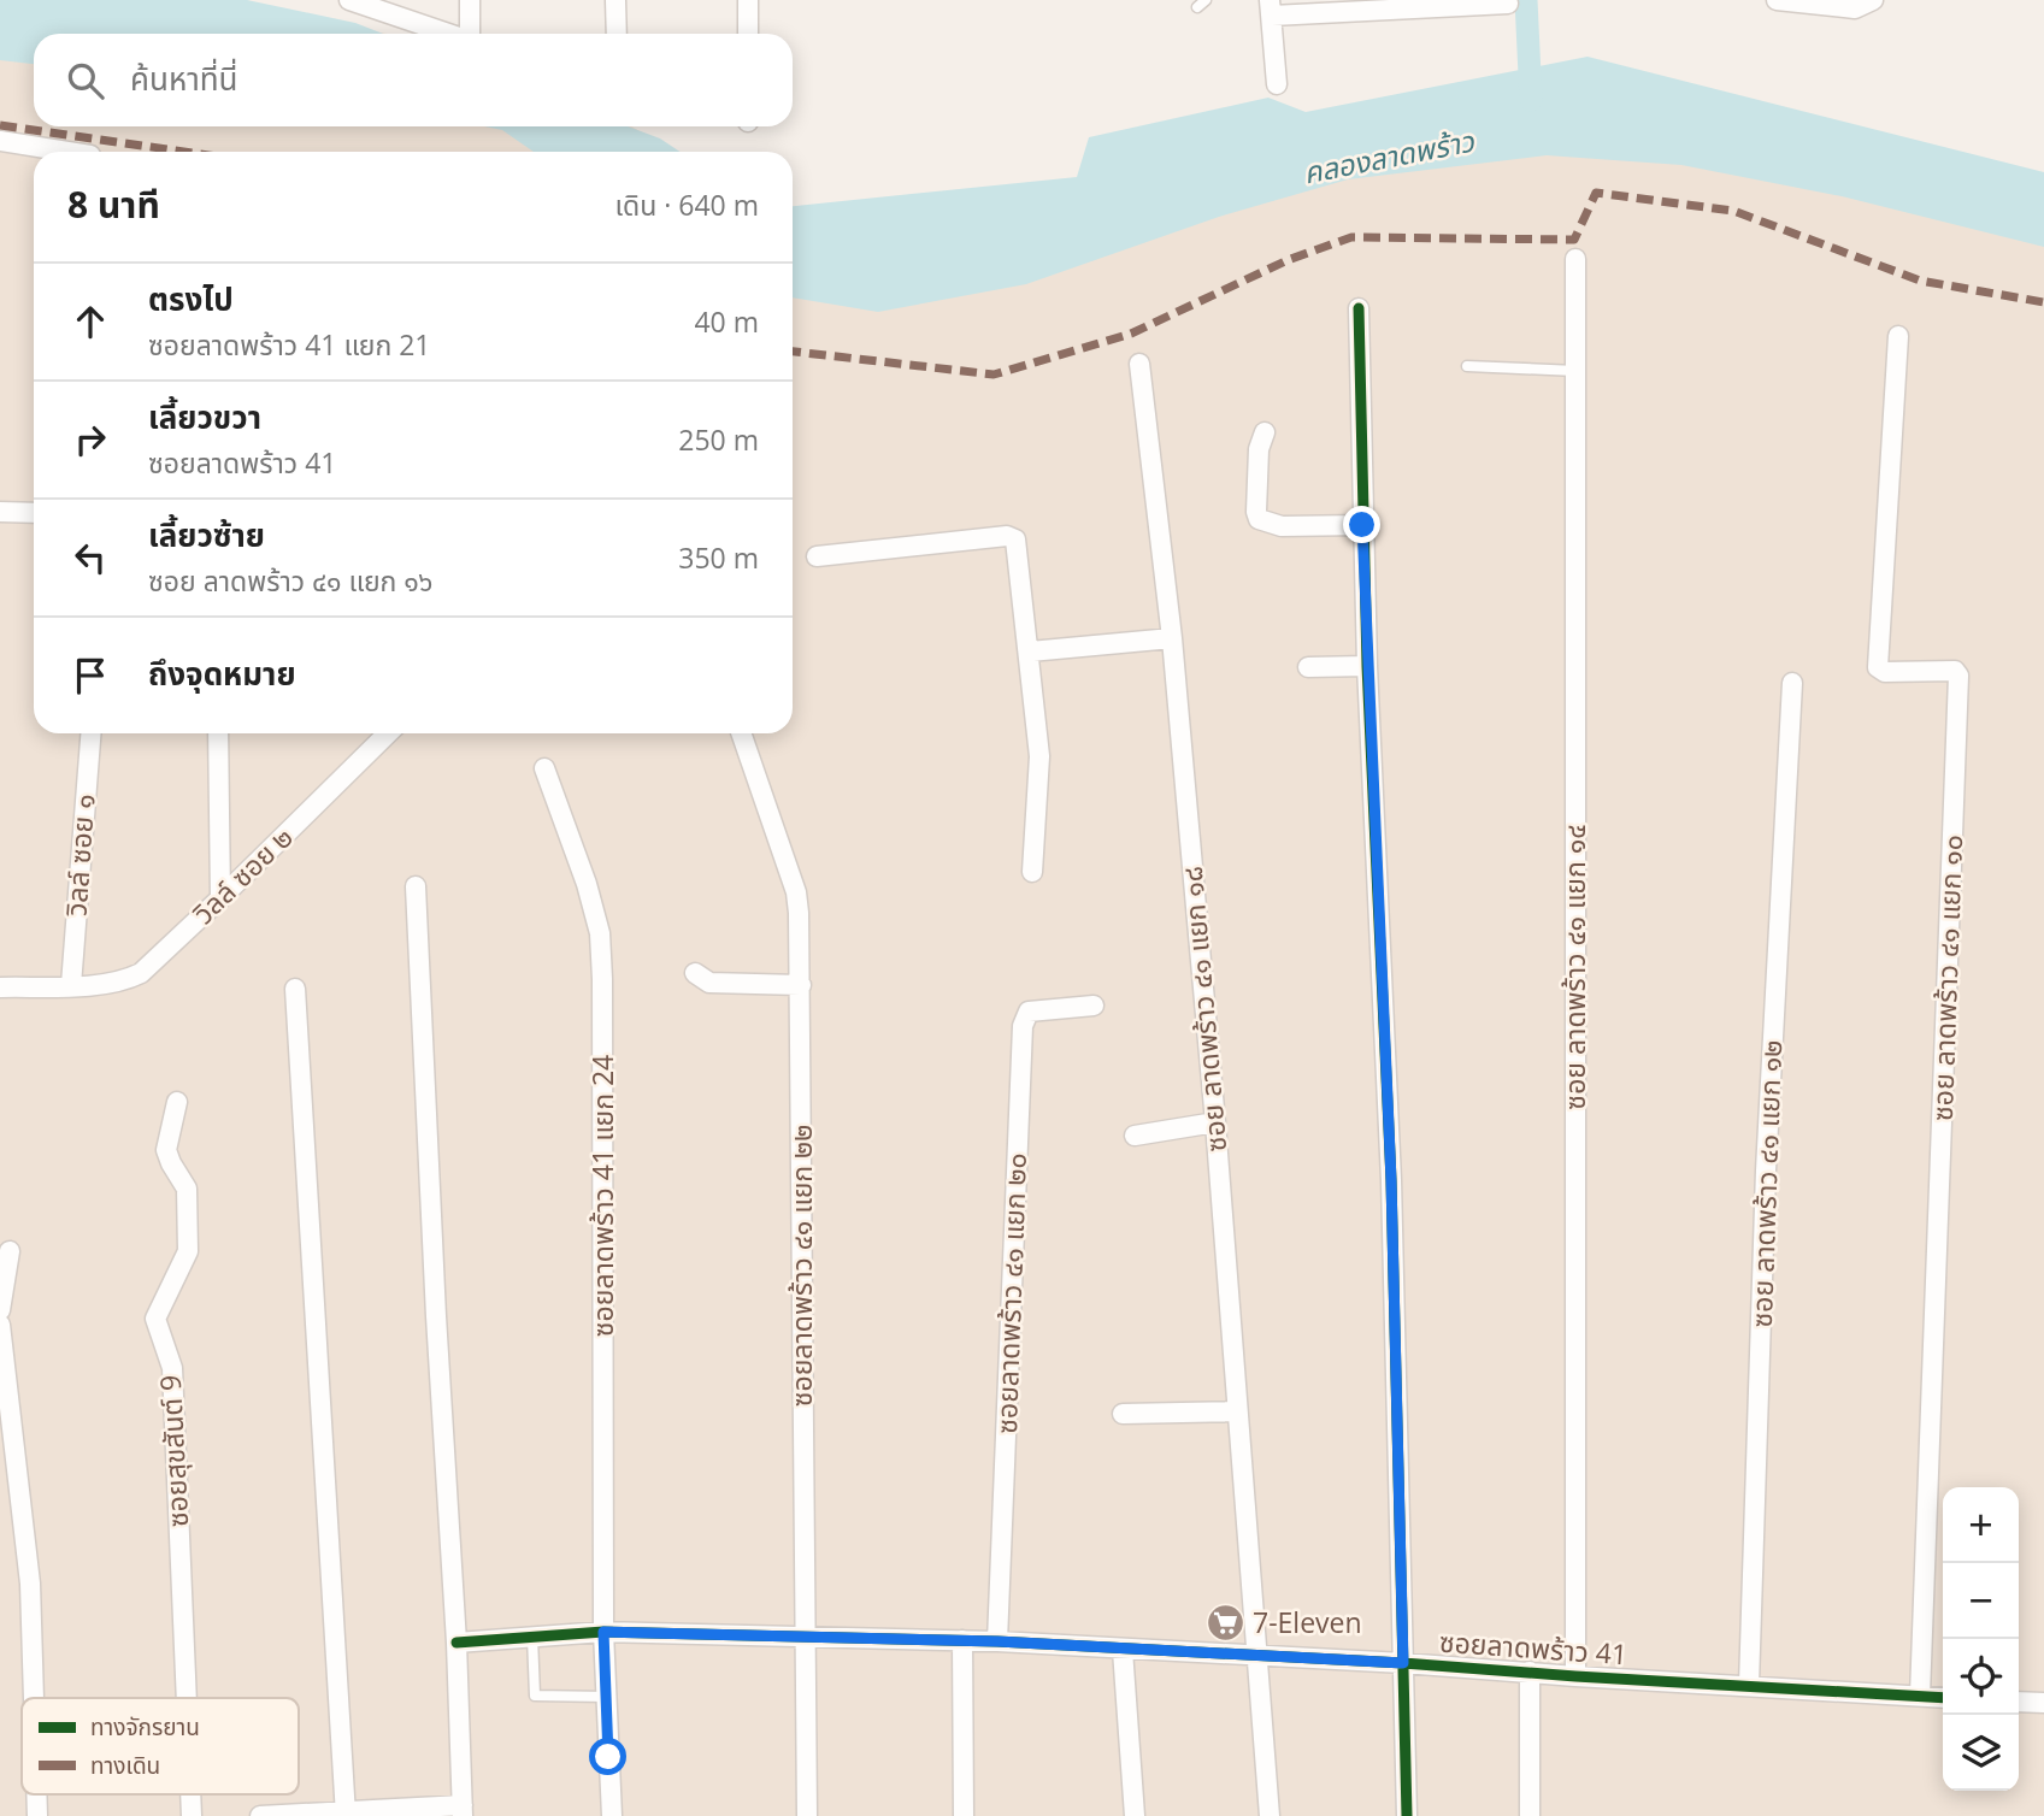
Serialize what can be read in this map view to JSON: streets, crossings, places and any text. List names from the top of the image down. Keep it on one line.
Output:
{"streets":{"street":["วิลล์ ซอย ๑","วิลล์ ซอย ๒","ซอย ลาดพร้าว ๔๑ แยก ๑๔","ซอย ลาดพร้าว ๔๑ แยก ๑๐","ซอย ลาดพร้าว ๔๑ แยก ๑๘","ซอย ลาดพร้าว ๔๑ แยก ๑๒","ซอยลาดพร้าว 41 แยก 24","ซอยลาดพร้าว ๔๑ แยก ๒๒","ซอยลาดพร้าว ๔๑ แยก ๒๐","ซอยสุขสันต์ 9","ซอยลาดพร้าว 41"]},"crossings":[["วิลล์ ซอย ๑","วิลล์ ซอย ๒"],["ซอย ลาดพร้าว ๔๑ แยก ๑๔","ซอยลาดพร้าว 41"],["ซอย ลาดพร้าว ๔๑ แยก ๑๐","ซอยลาดพร้าว 41"],["ซอย ลาดพร้าว ๔๑ แยก ๑๘","ซอยลาดพร้าว 41"],["ซอย ลาดพร้าว ๔๑ แยก ๑๒","ซอยลาดพร้าว 41"],["ซอยลาดพร้าว 41 แยก 24","ซอยลาดพร้าว 41"],["ซอยลาดพร้าว ๔๑ แยก ๒๒","ซอยลาดพร้าว 41"],["ซอยลาดพร้าว ๔๑ แยก ๒๐","ซอยลาดพร้าว 41"]],"water":["คลองลาดพร้าว"],"places":{"supermarket":["7-Eleven"]},"legend":["ทางจักรยาน","ทางเดิน"],"page":{"search":"ค้นหาที่นี่","heading":["8 นาที","เดิน · 640 m"],"list":[["ตรงไป","ซอยลาดพร้าว 41 แยก 21","40 m"],["เลี้ยวขวา","ซอยลาดพร้าว 41","250 m"],["เลี้ยวซ้าย","ซอย ลาดพร้าว ๔๑ แยก ๑๖","350 m"],"ถึงจุดหมาย"],"map_buttons":["+","−"]}}
